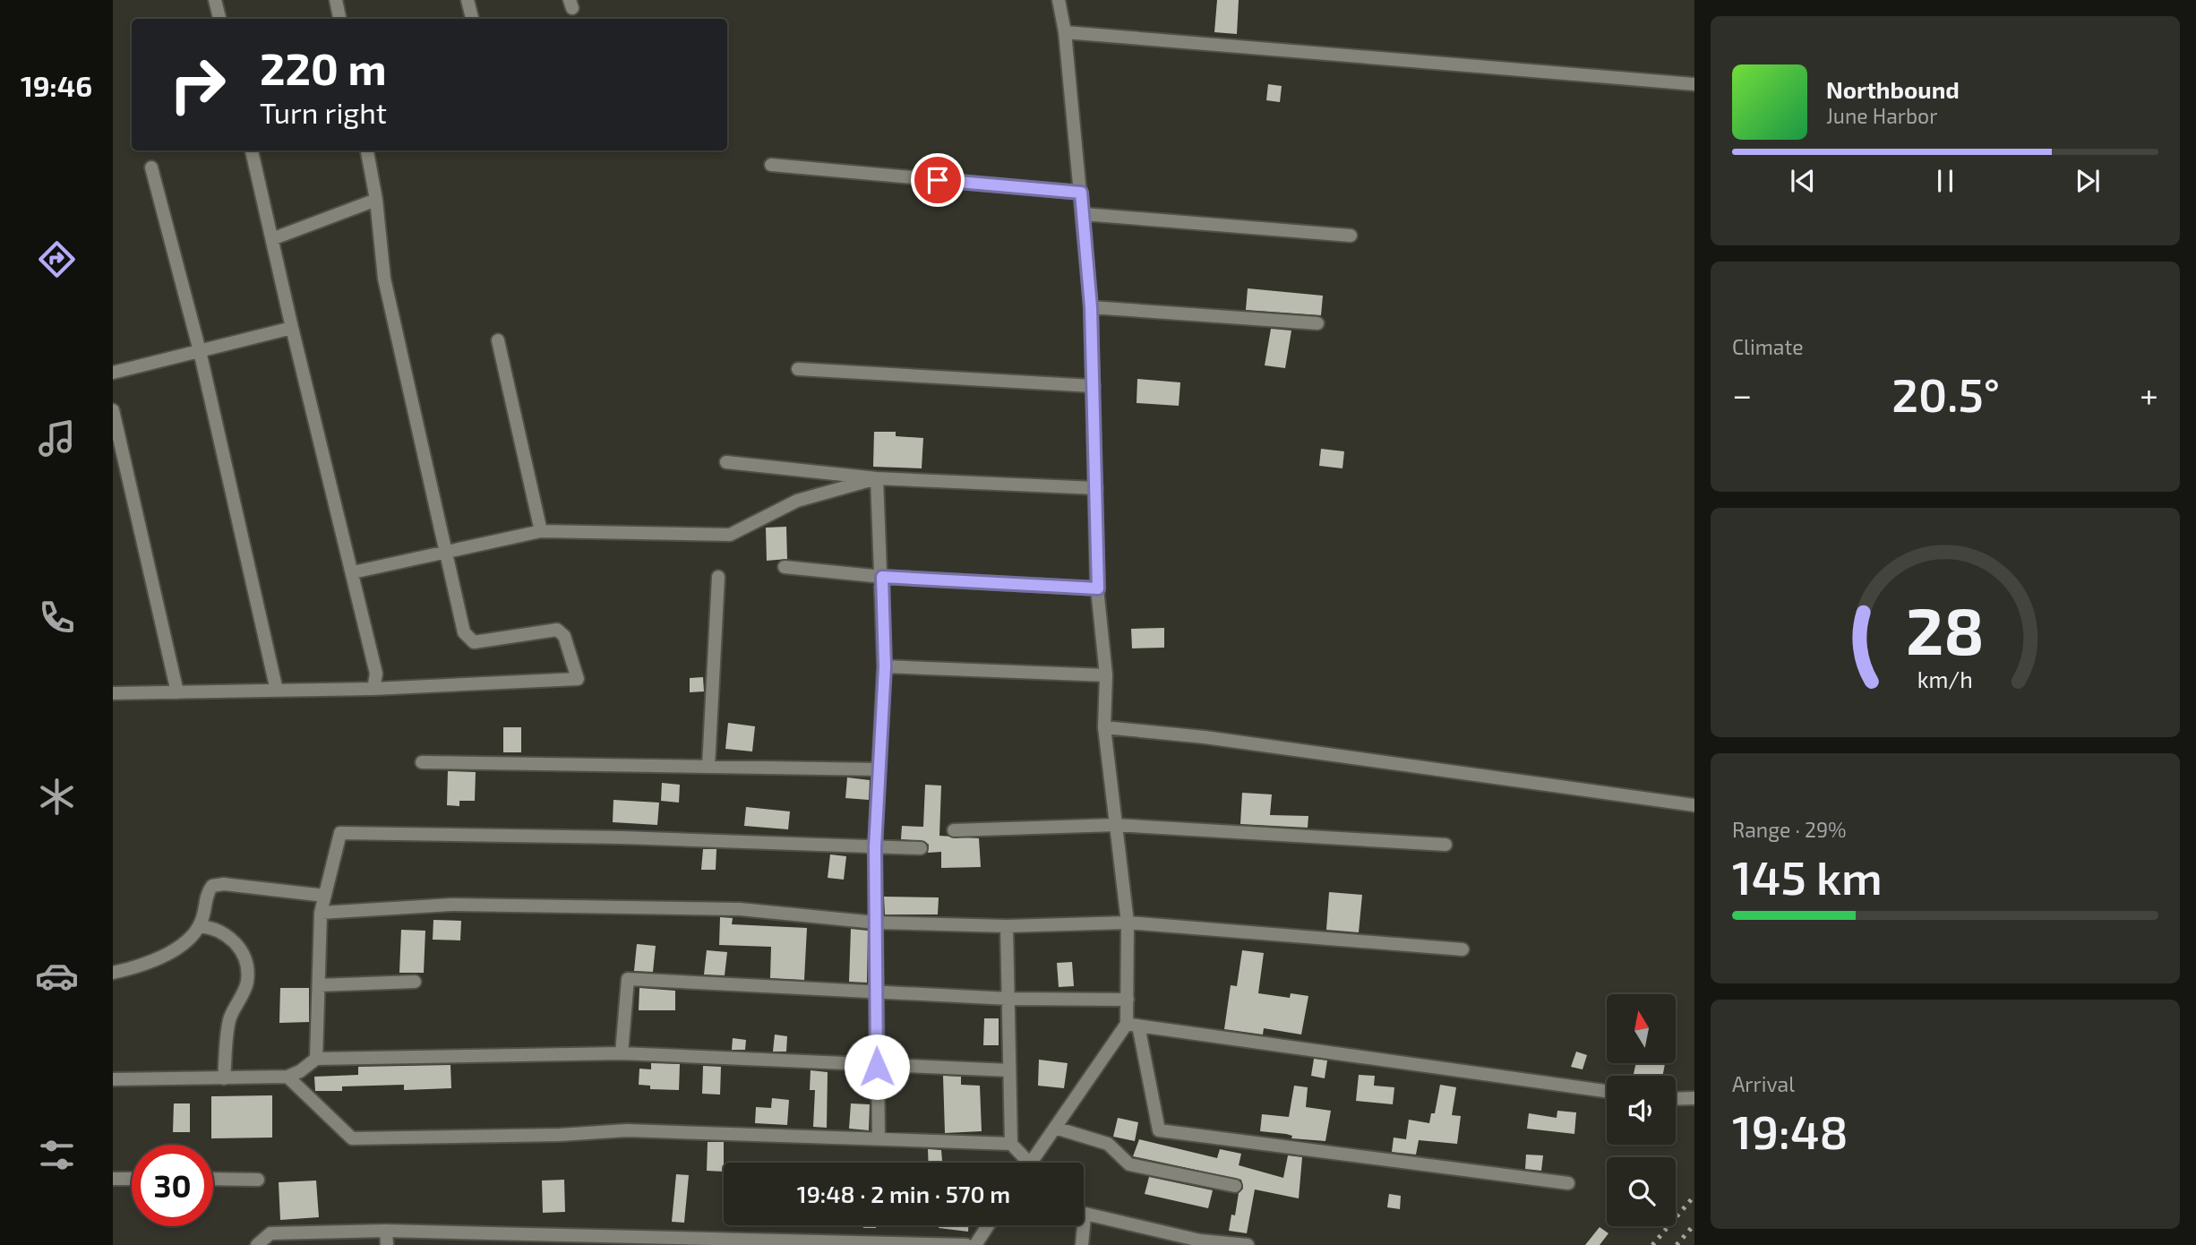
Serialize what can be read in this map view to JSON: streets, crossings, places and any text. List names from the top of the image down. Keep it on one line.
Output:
{"north":"top","page":{"tabs":"19:46","turn":["220 m","Turn right"],"song":["Northbound","June Harbor"],"tile":["Climate",["Range · 29%","145 km"],["Arrival","19:48"]],"heat":["−","20.5°","+"],"limit":"30","trip":"19:48 · 2 min · 570 m","gauge":["28","km/h"]}}
